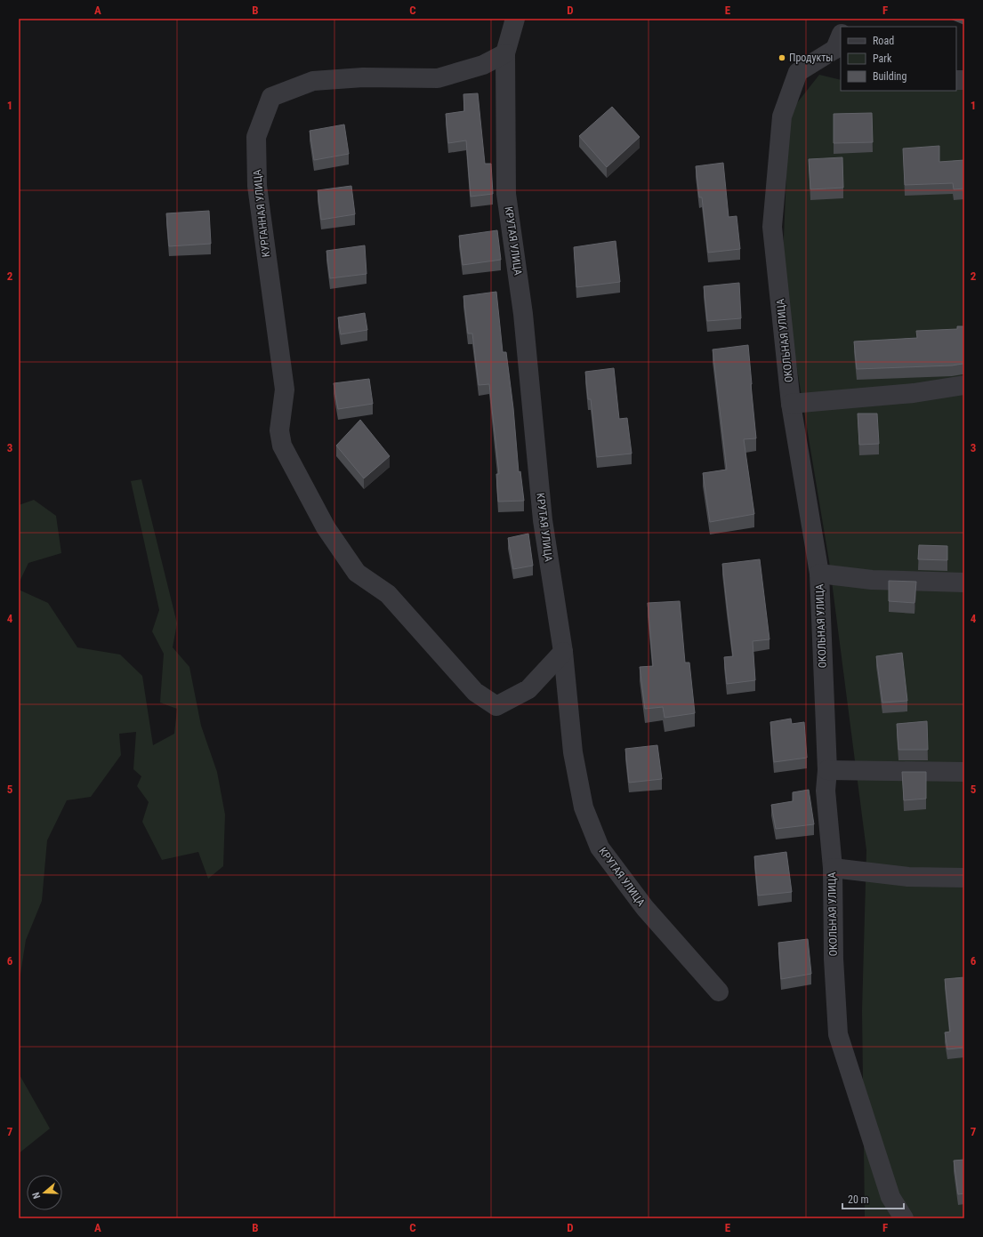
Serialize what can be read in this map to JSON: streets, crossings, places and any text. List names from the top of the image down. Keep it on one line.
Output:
{"streets":{"street":["КУРГАННАЯ УЛИЦА","КРУТАЯ УЛИЦА","ОКОЛЬНАЯ УЛИЦА"]},"crossings":[["КУРГАННАЯ УЛИЦА","КРУТАЯ УЛИЦА"]],"places":["Продукты"],"legend":["Road","Park","Building"],"scale_bar":"20 m","north":"left","grid":{"columns":["A","B","C","D","E","F"],"rows":["1","2","3","4","5","6","7"]}}
